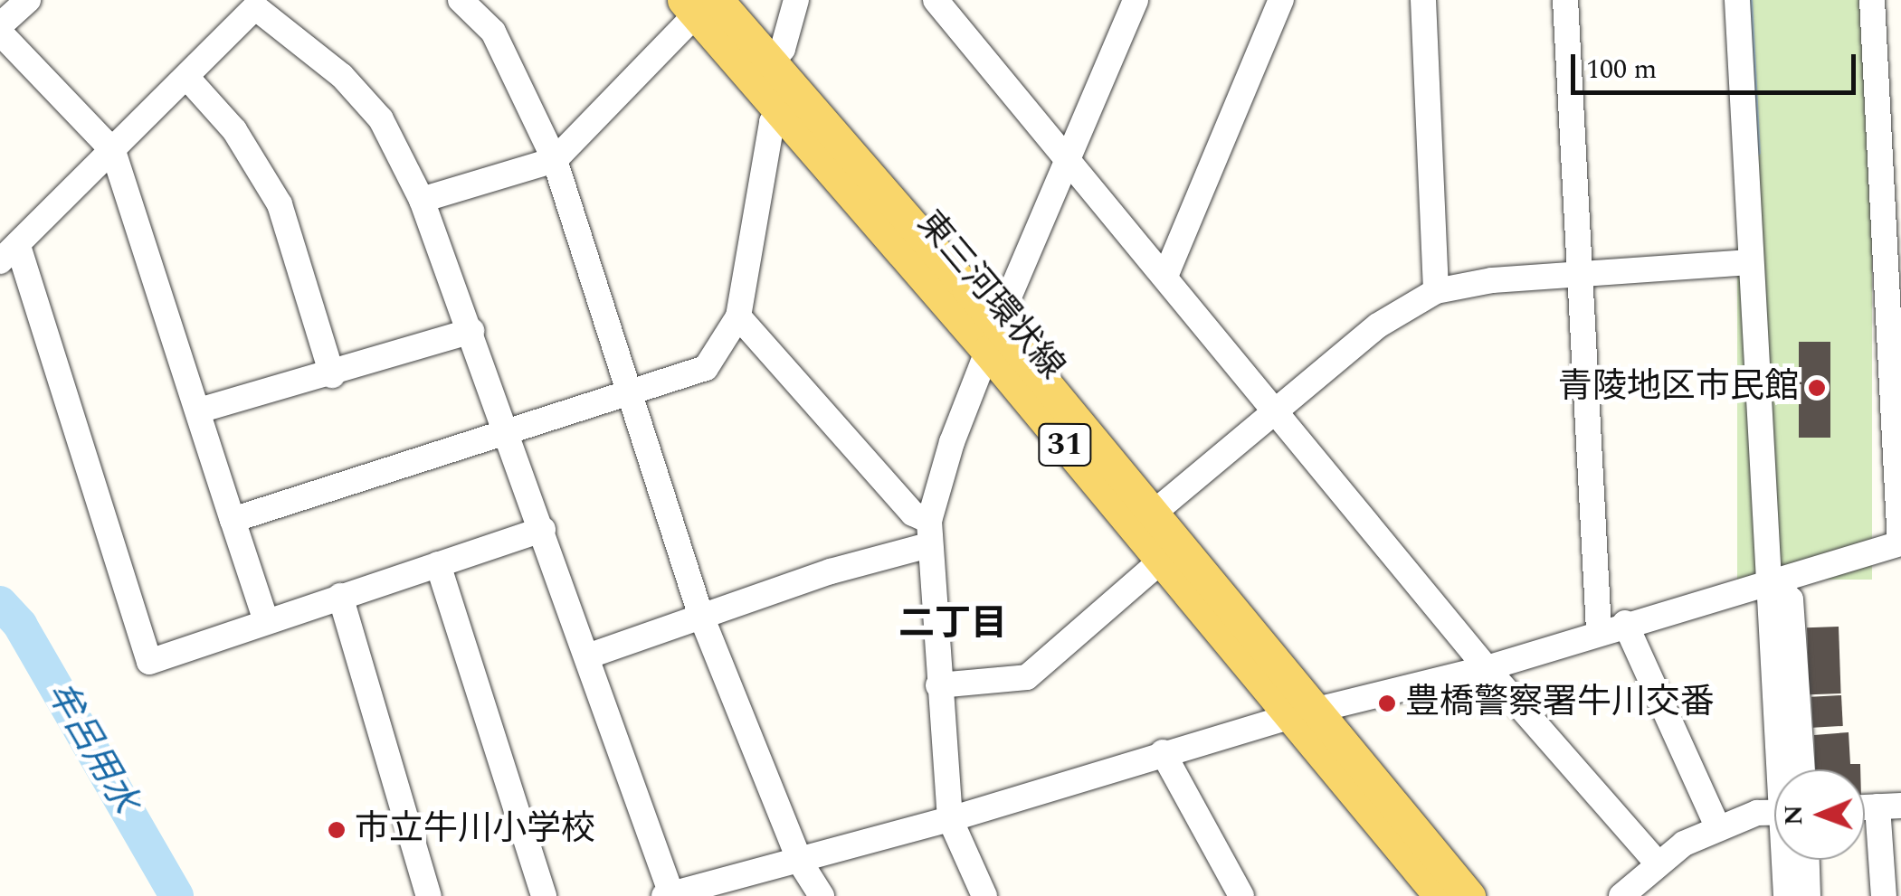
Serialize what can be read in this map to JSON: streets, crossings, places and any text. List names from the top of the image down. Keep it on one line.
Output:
{"streets":{"main road":["東三河環状線","31"]},"districts":["二丁目"],"water":["牟呂用水"],"places":["青陵地区市民館","豊橋警察署牛川交番","市立牛川小学校"],"scale_bar":"100 m","north":"left"}
